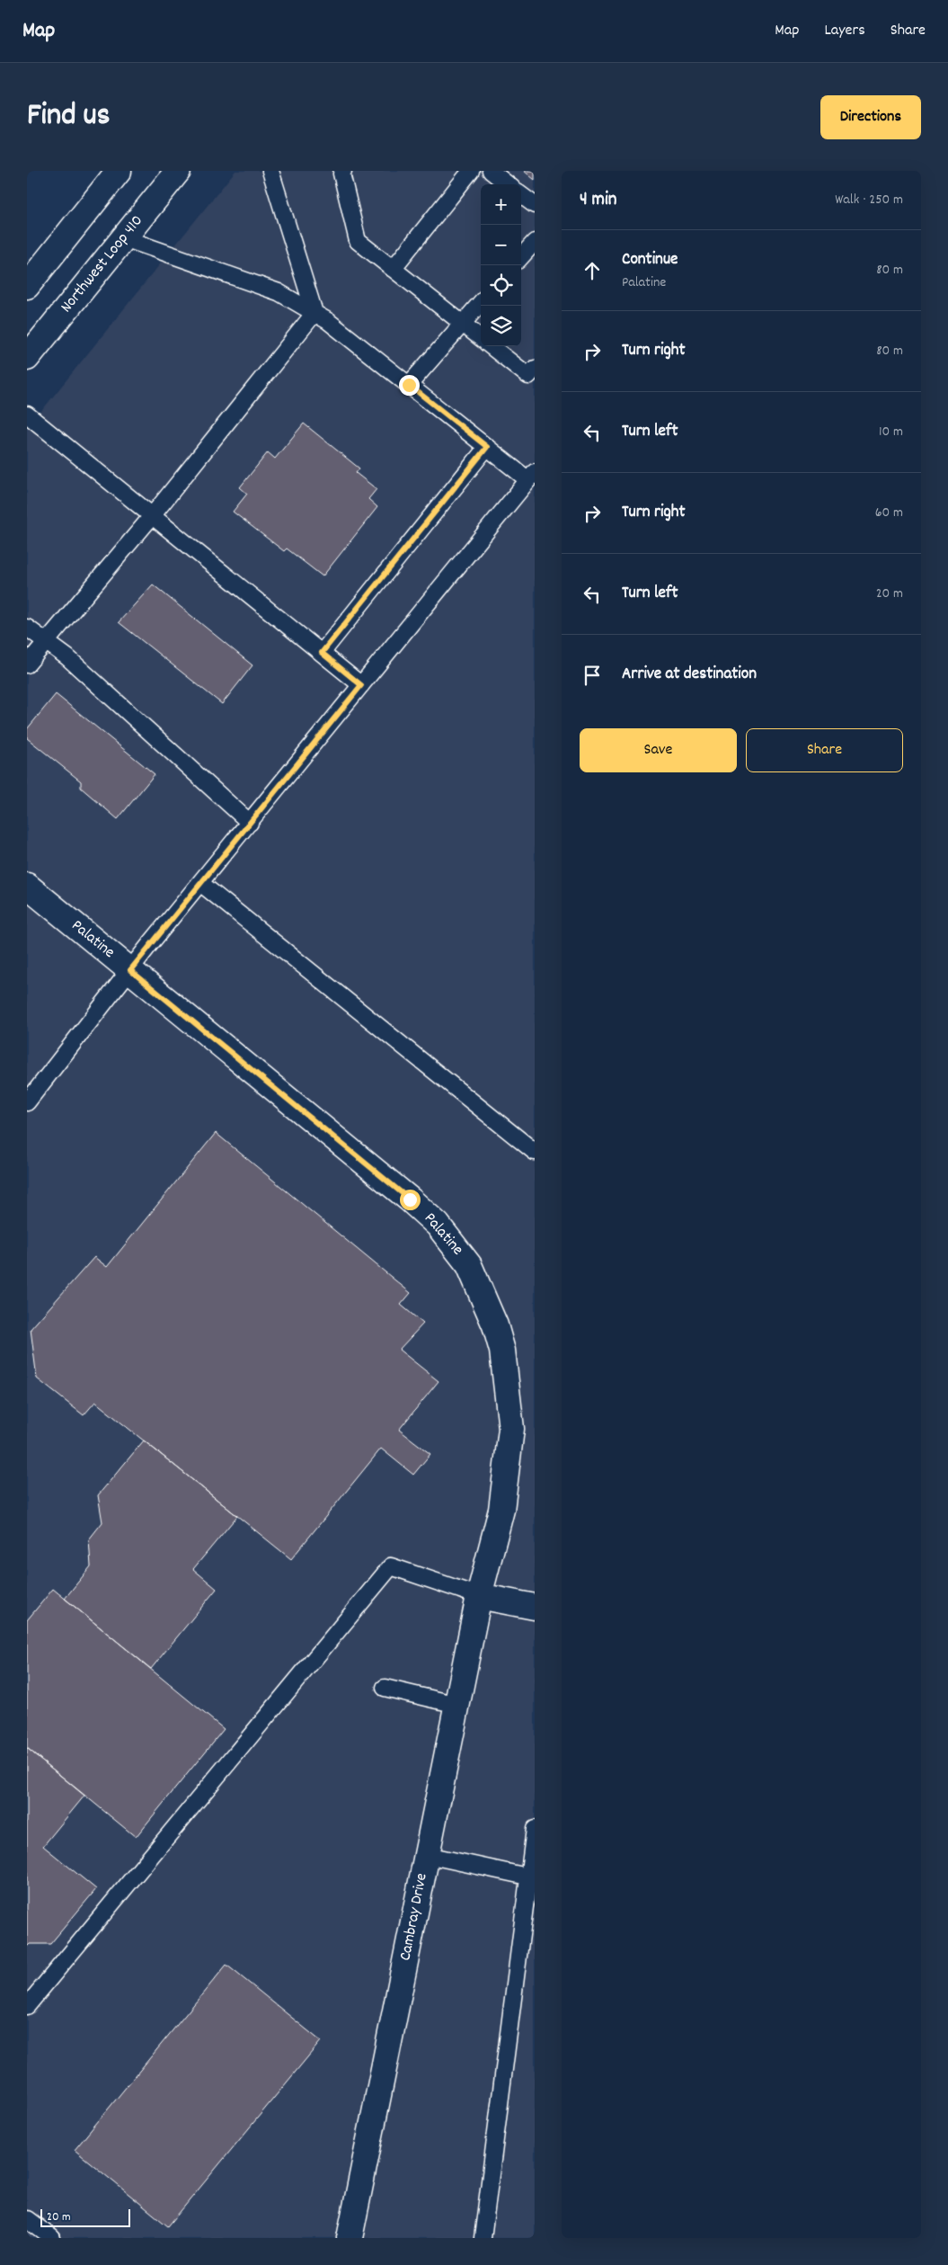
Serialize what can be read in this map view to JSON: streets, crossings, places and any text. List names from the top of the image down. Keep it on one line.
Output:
{"streets":{"main road":["Northwest Loop 410","Palatine","Cambray Drive"]},"crossings":[["Palatine","Cambray Drive"]],"scale_bar":"20 m","page":{"header":"Map","nav":["Map","Layers","Share"],"title":"Find us","buttons":["Directions",["Save","Share"]],"heading":["4 min","Walk · 250 m"],"map_buttons":["+","−"],"list":[["Continue","Palatine","80 m"],["Turn right","80 m"],["Turn left","10 m"],["Turn right","60 m"],["Turn left","20 m"],"Arrive at destination"],"scale":"20 m"}}
